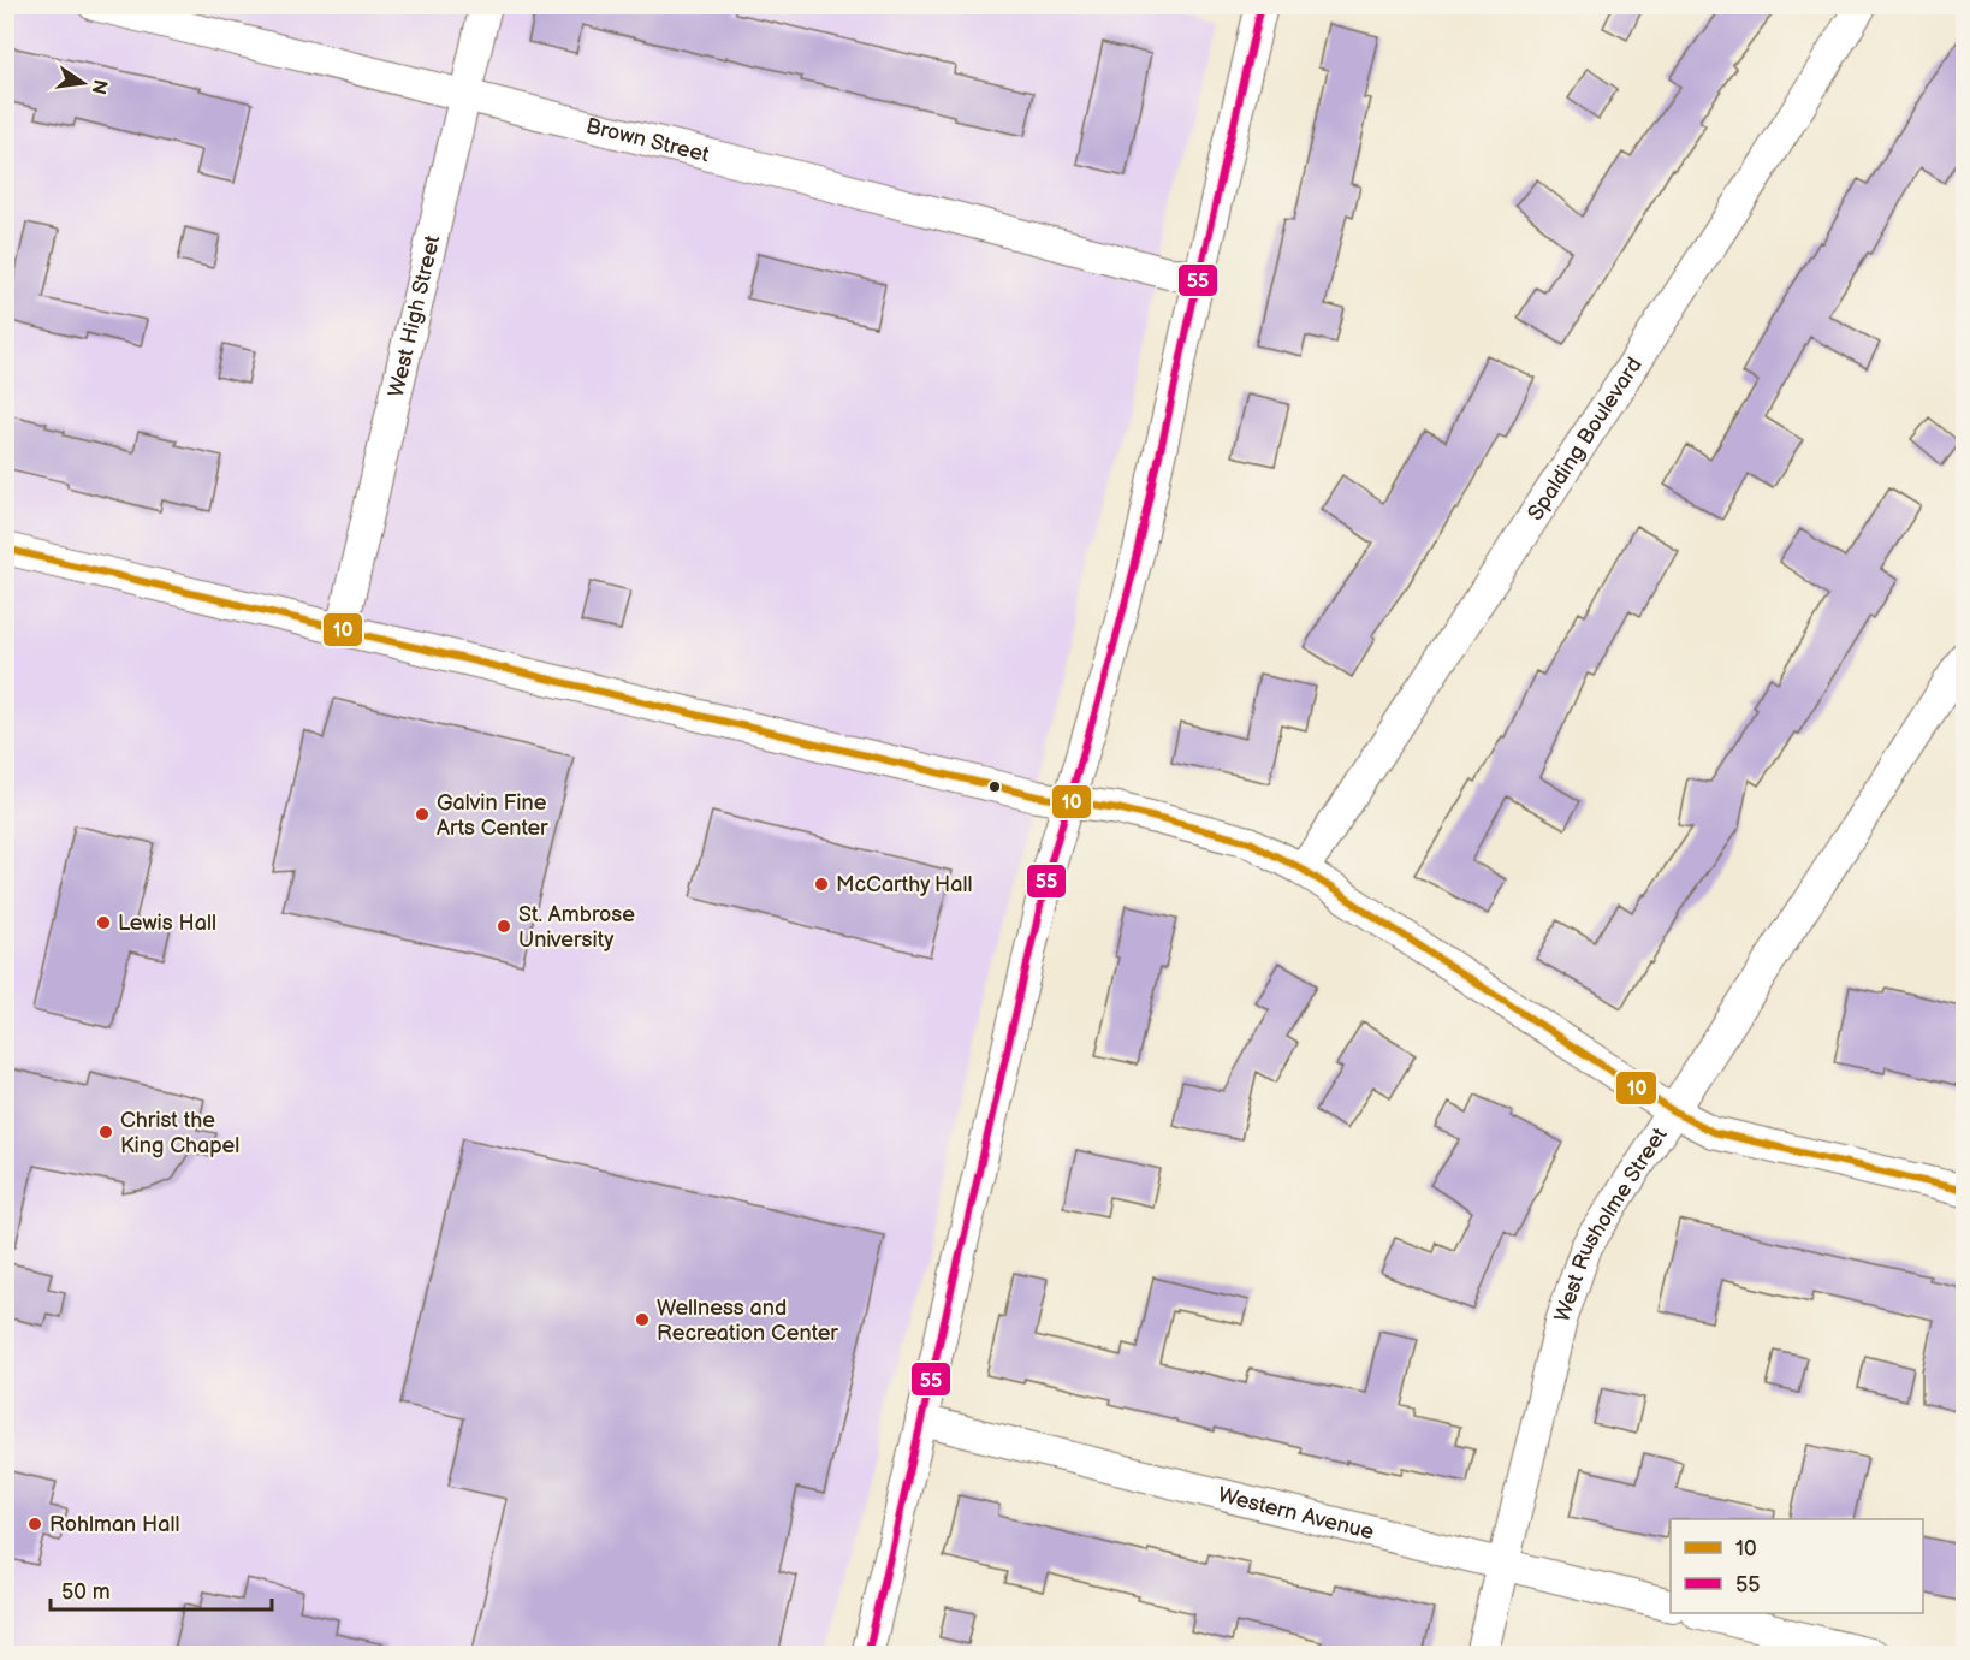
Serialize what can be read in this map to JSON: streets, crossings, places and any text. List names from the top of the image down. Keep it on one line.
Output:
{"streets":{"street":["Brown Street","West High Street","Spalding Boulevard","West Rusholme Street","Western Avenue"]},"crossings":[["Brown Street","West High Street"],["West Rusholme Street","Western Avenue"]],"places":["Galvin Fine Arts Center","McCarthy Hall","Lewis Hall","St. Ambrose University","Christ the King Chapel","Wellness and Recreation Center","Rohlman Hall"],"lines":["transit line 55","transit line 10"],"legend":["10","55"],"scale_bar":"50 m","north":"right"}
